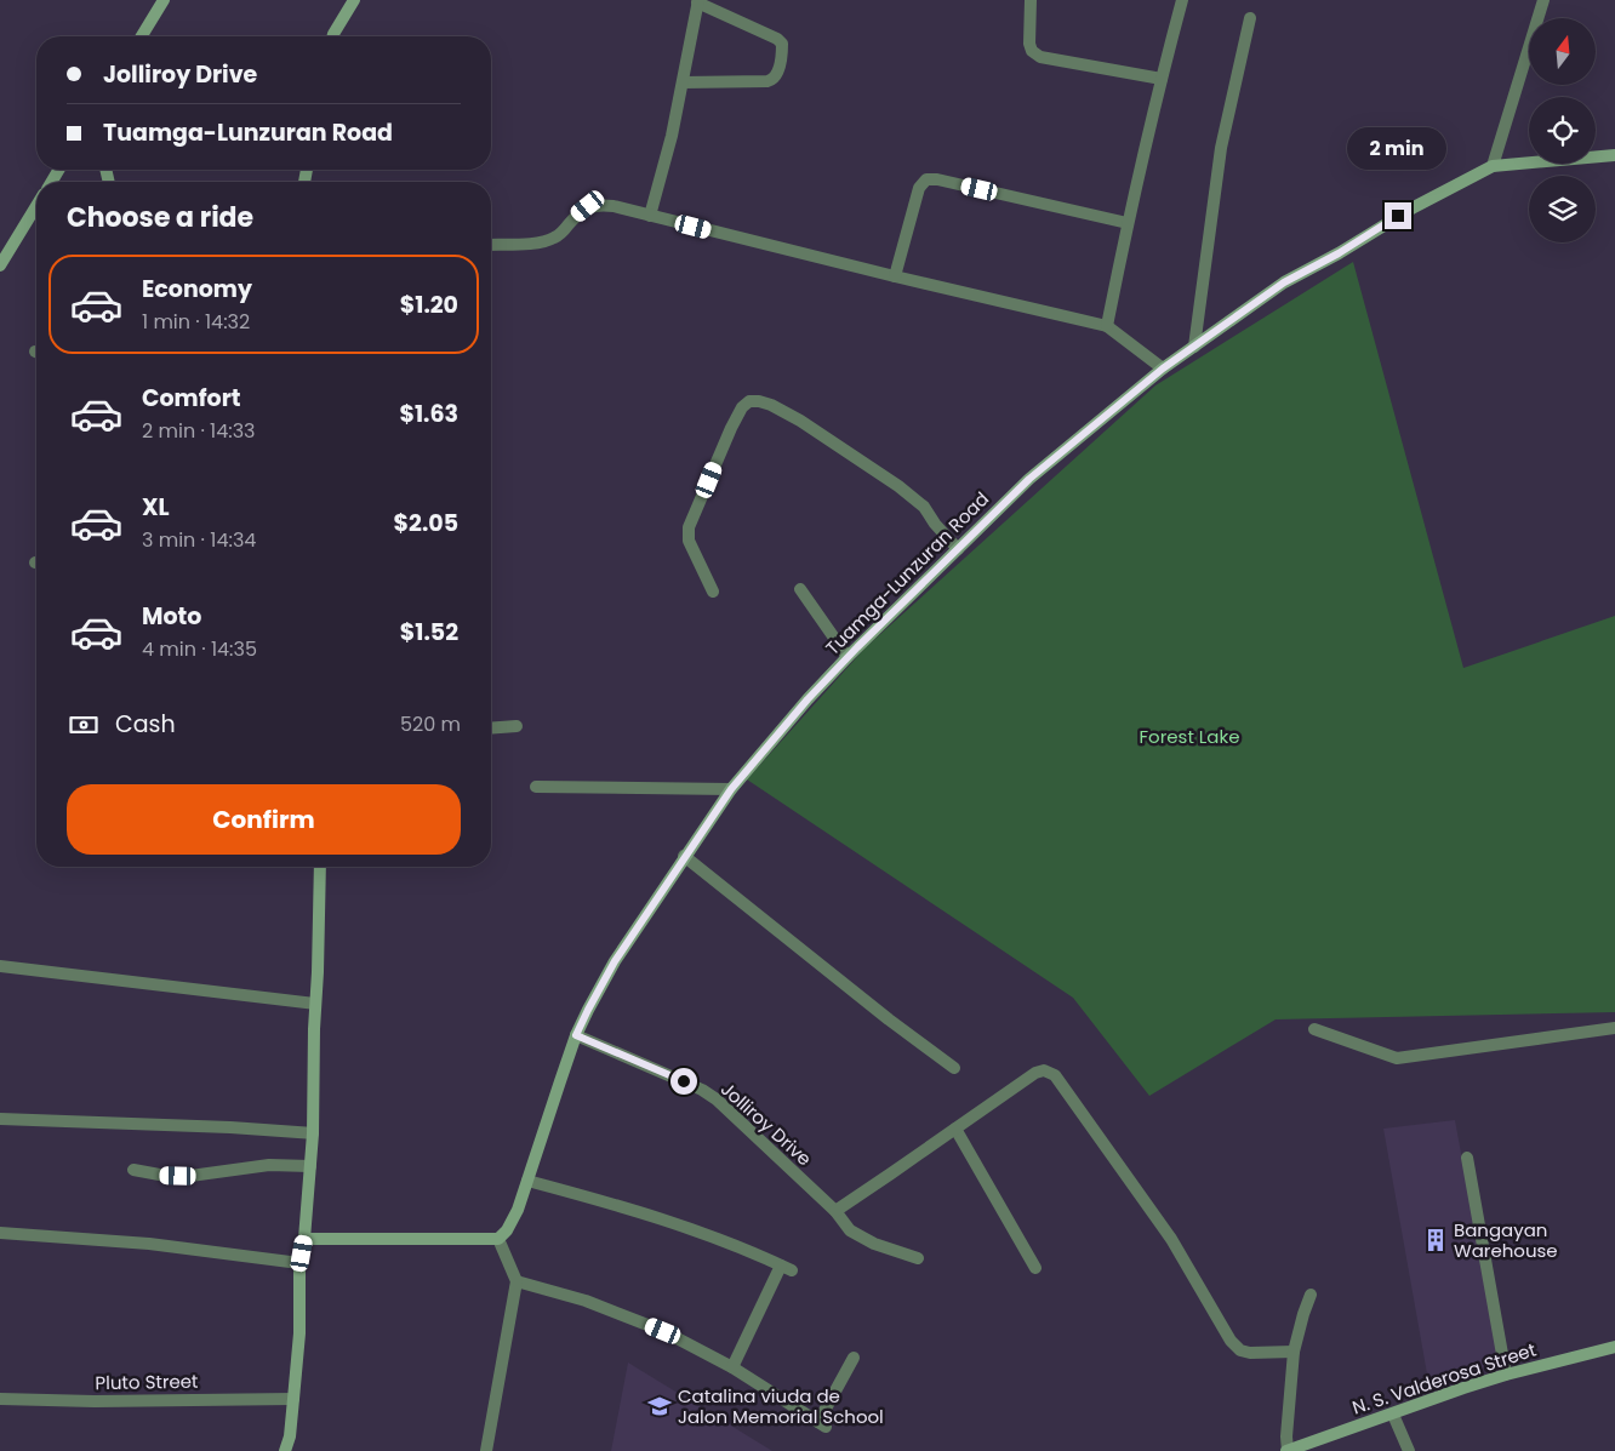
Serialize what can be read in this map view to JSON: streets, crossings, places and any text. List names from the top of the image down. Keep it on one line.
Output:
{"streets":{"street":["Tuamga-Lunzuran Road","Jolliroy Drive","N. S. Valderosa Street","Pluto Street"]},"crossings":[["Tuamga-Lunzuran Road","Jolliroy Drive"]],"parks":["Forest Lake"],"places":{"building":["Bangayan Warehouse"],"school or university":["Catalina viuda de Jalon Memorial School"]},"north":"top","page":{"banner":["Jolliroy Drive","Tuamga-Lunzuran Road"],"bubble":"2 min","heading":"Choose a ride","list":[{"name":"Economy","note":"1 min · 14:32","value":"$1.20"},{"name":"Comfort","note":"2 min · 14:33","value":"$1.63"},{"name":"XL","note":"3 min · 14:34","value":"$2.05"},{"name":"Moto","note":"4 min · 14:35","value":"$1.52"}],"pay":["Cash","520 m"],"buttons":"Confirm"}}
